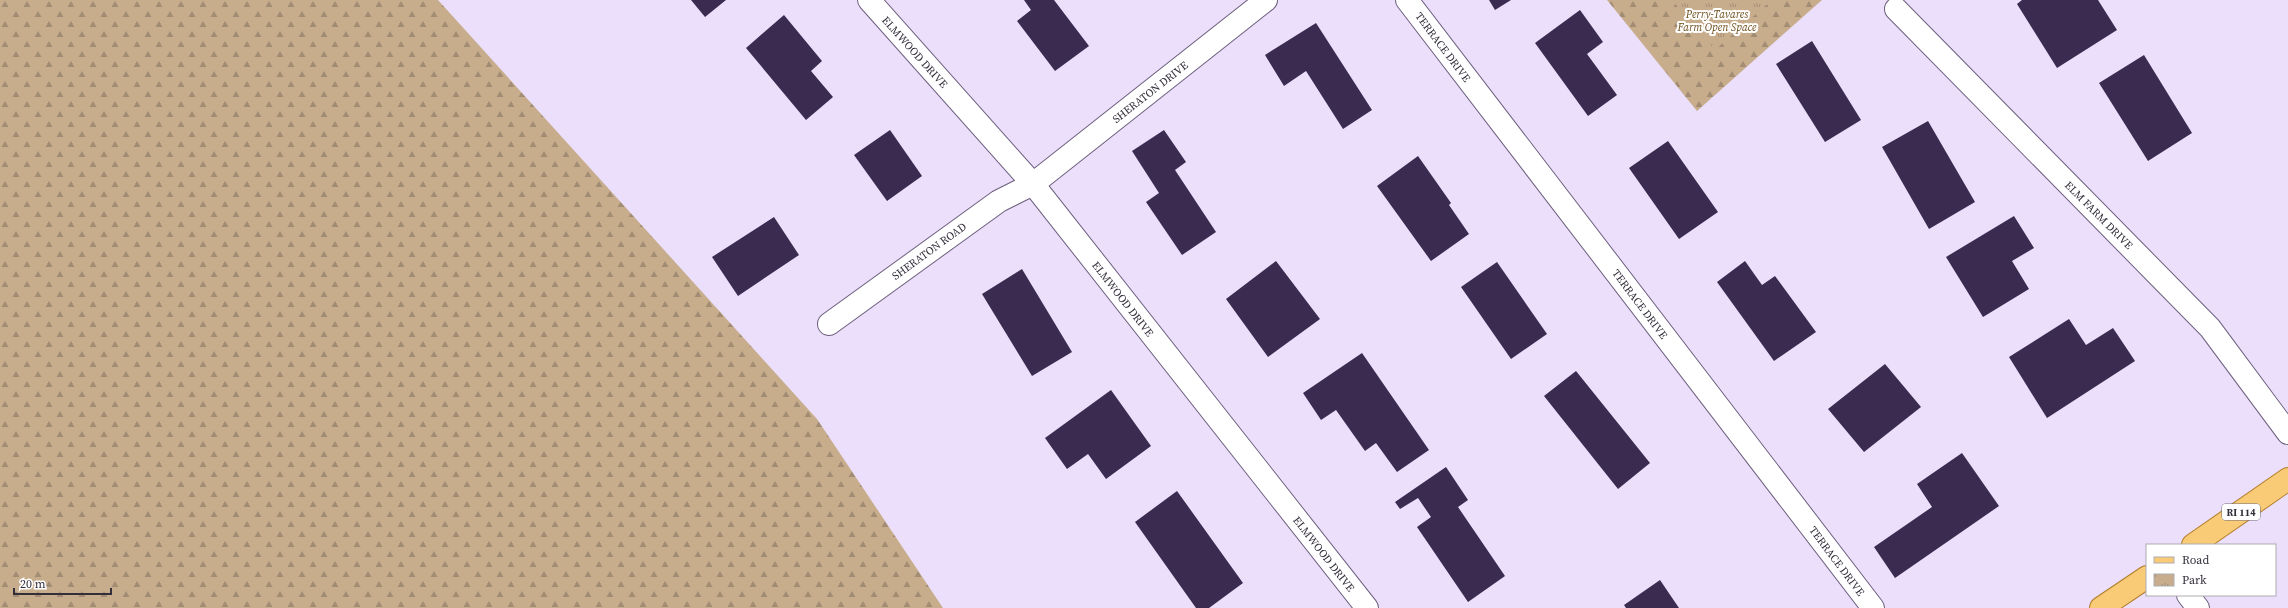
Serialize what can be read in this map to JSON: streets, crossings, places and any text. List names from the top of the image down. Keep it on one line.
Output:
{"streets":{"main road":["RI 114"],"street":["TERRACE DRIVE","ELMWOOD DRIVE","SHERATON DRIVE","ELM FARM DRIVE","SHERATON ROAD"]},"crossings":[["ELMWOOD DRIVE","SHERATON DRIVE"],["ELMWOOD DRIVE","SHERATON ROAD"],["SHERATON DRIVE","SHERATON ROAD"]],"parks":["Perry-Tavares Farm Open Space"],"legend":["Road","Park"],"scale_bar":"20 m"}
